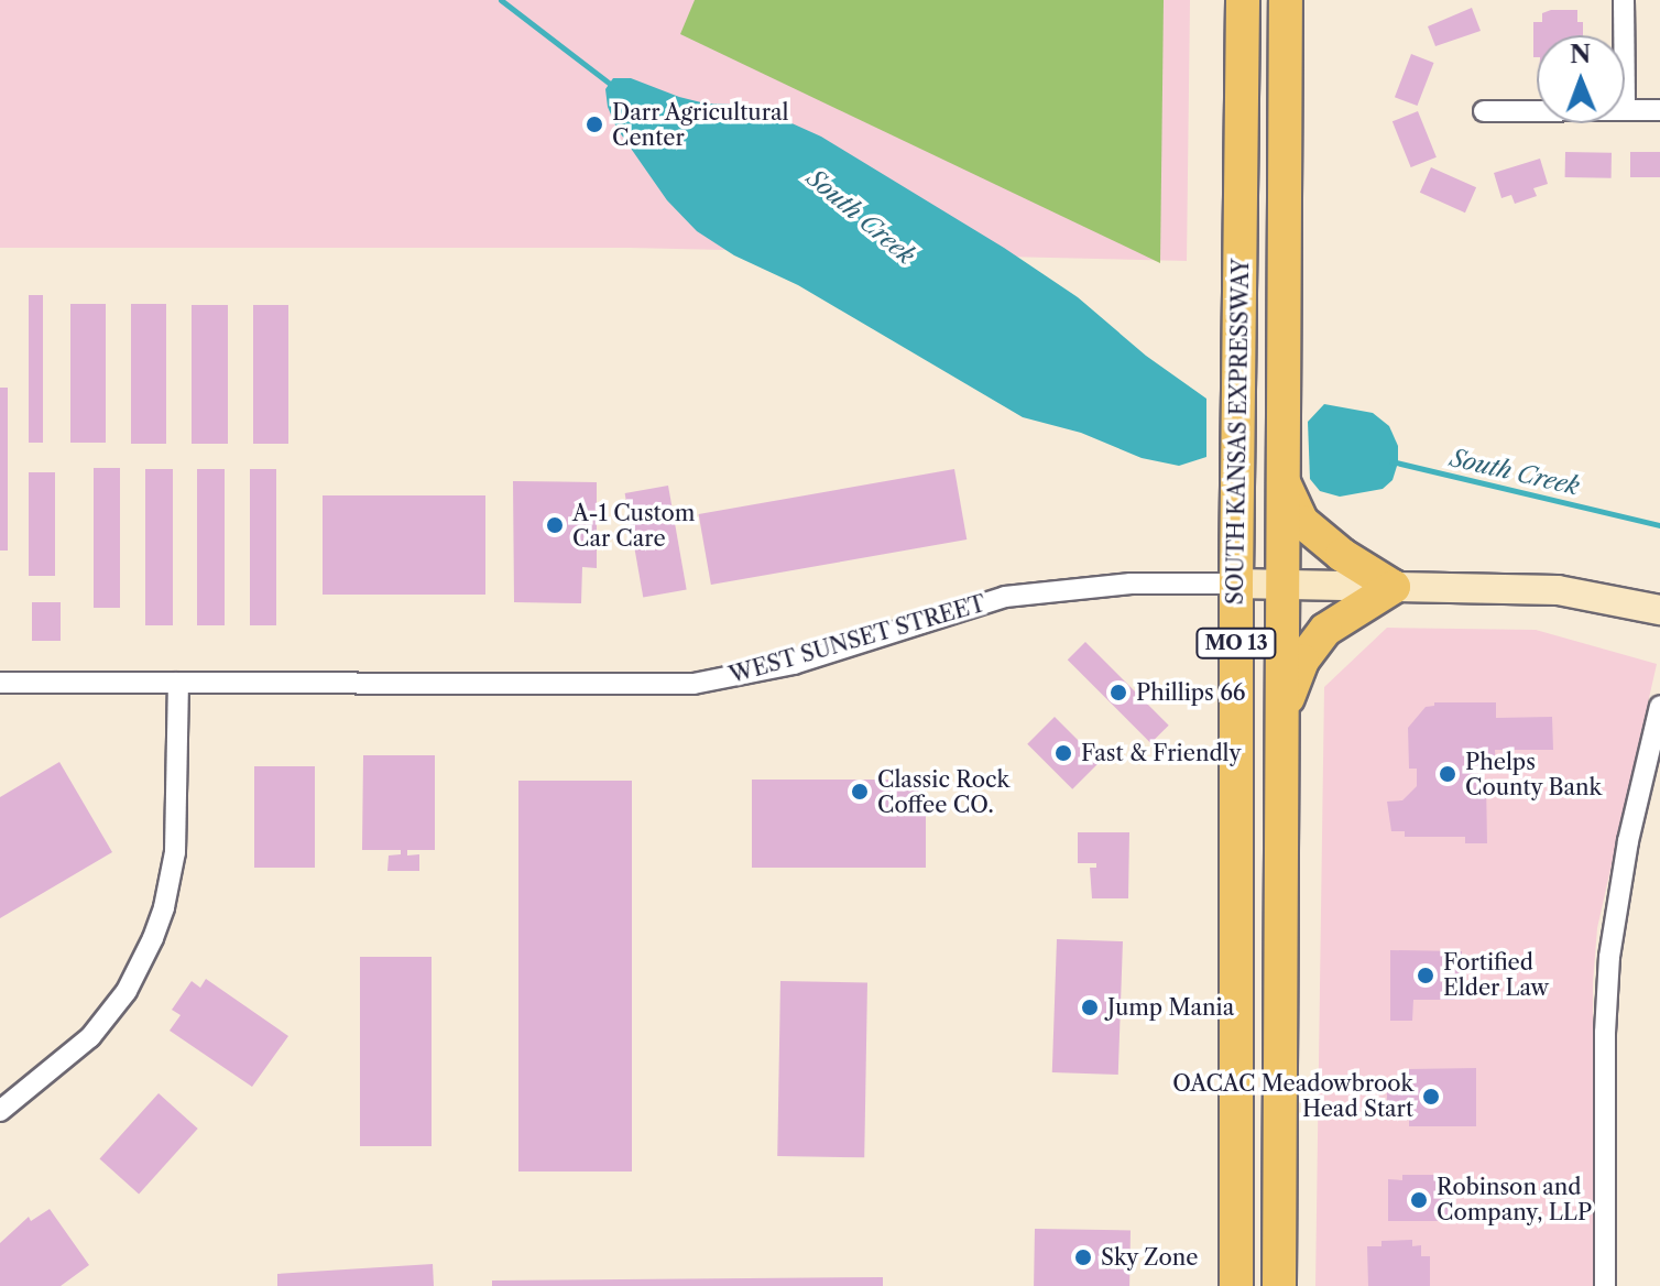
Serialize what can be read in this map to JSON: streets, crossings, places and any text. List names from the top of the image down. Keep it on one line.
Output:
{"streets":{"main road":["SOUTH KANSAS EXPRESSWAY","WEST SUNSET STREET","MO 13"]},"crossings":[["SOUTH KANSAS EXPRESSWAY","WEST SUNSET STREET"]],"water":["South Creek"],"places":["Darr Agricultural Center","A-1 Custom Car Care","Phillips 66","Fast & Friendly","Phelps County Bank","Classic Rock Coffee CO.","Fortified Elder Law","Jump Mania","OACAC Meadowbrook Head Start","Robinson and Company, LLP","Sky Zone"],"north":"top"}
